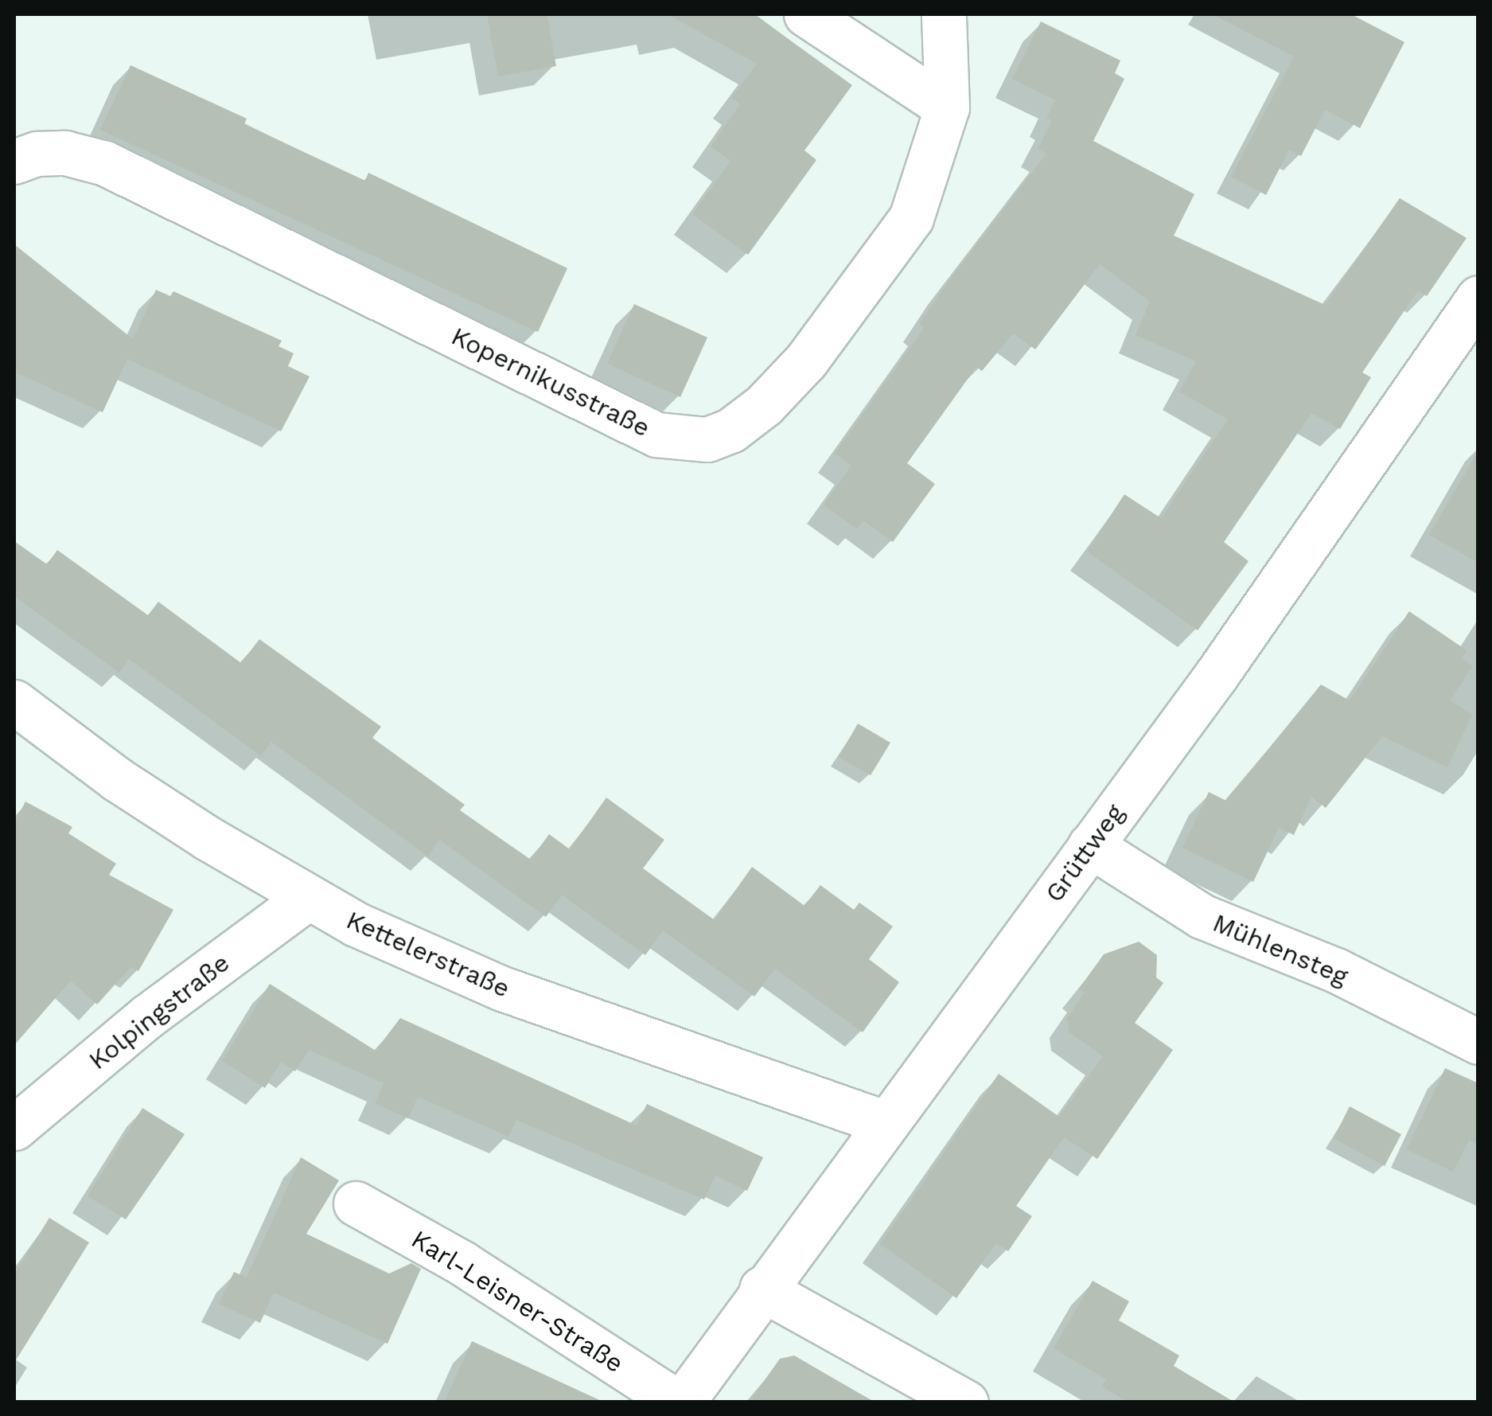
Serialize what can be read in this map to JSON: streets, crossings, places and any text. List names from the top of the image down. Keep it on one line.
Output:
{"streets":{"street":["Kopernikusstraße","Grüttweg","Mühlensteg","Kettelerstraße","Kolpingstraße","Karl-Leisner-Straße"]},"crossings":[["Grüttweg","Mühlensteg"],["Grüttweg","Kettelerstraße"],["Grüttweg","Karl-Leisner-Straße"],["Kettelerstraße","Kolpingstraße"]]}
